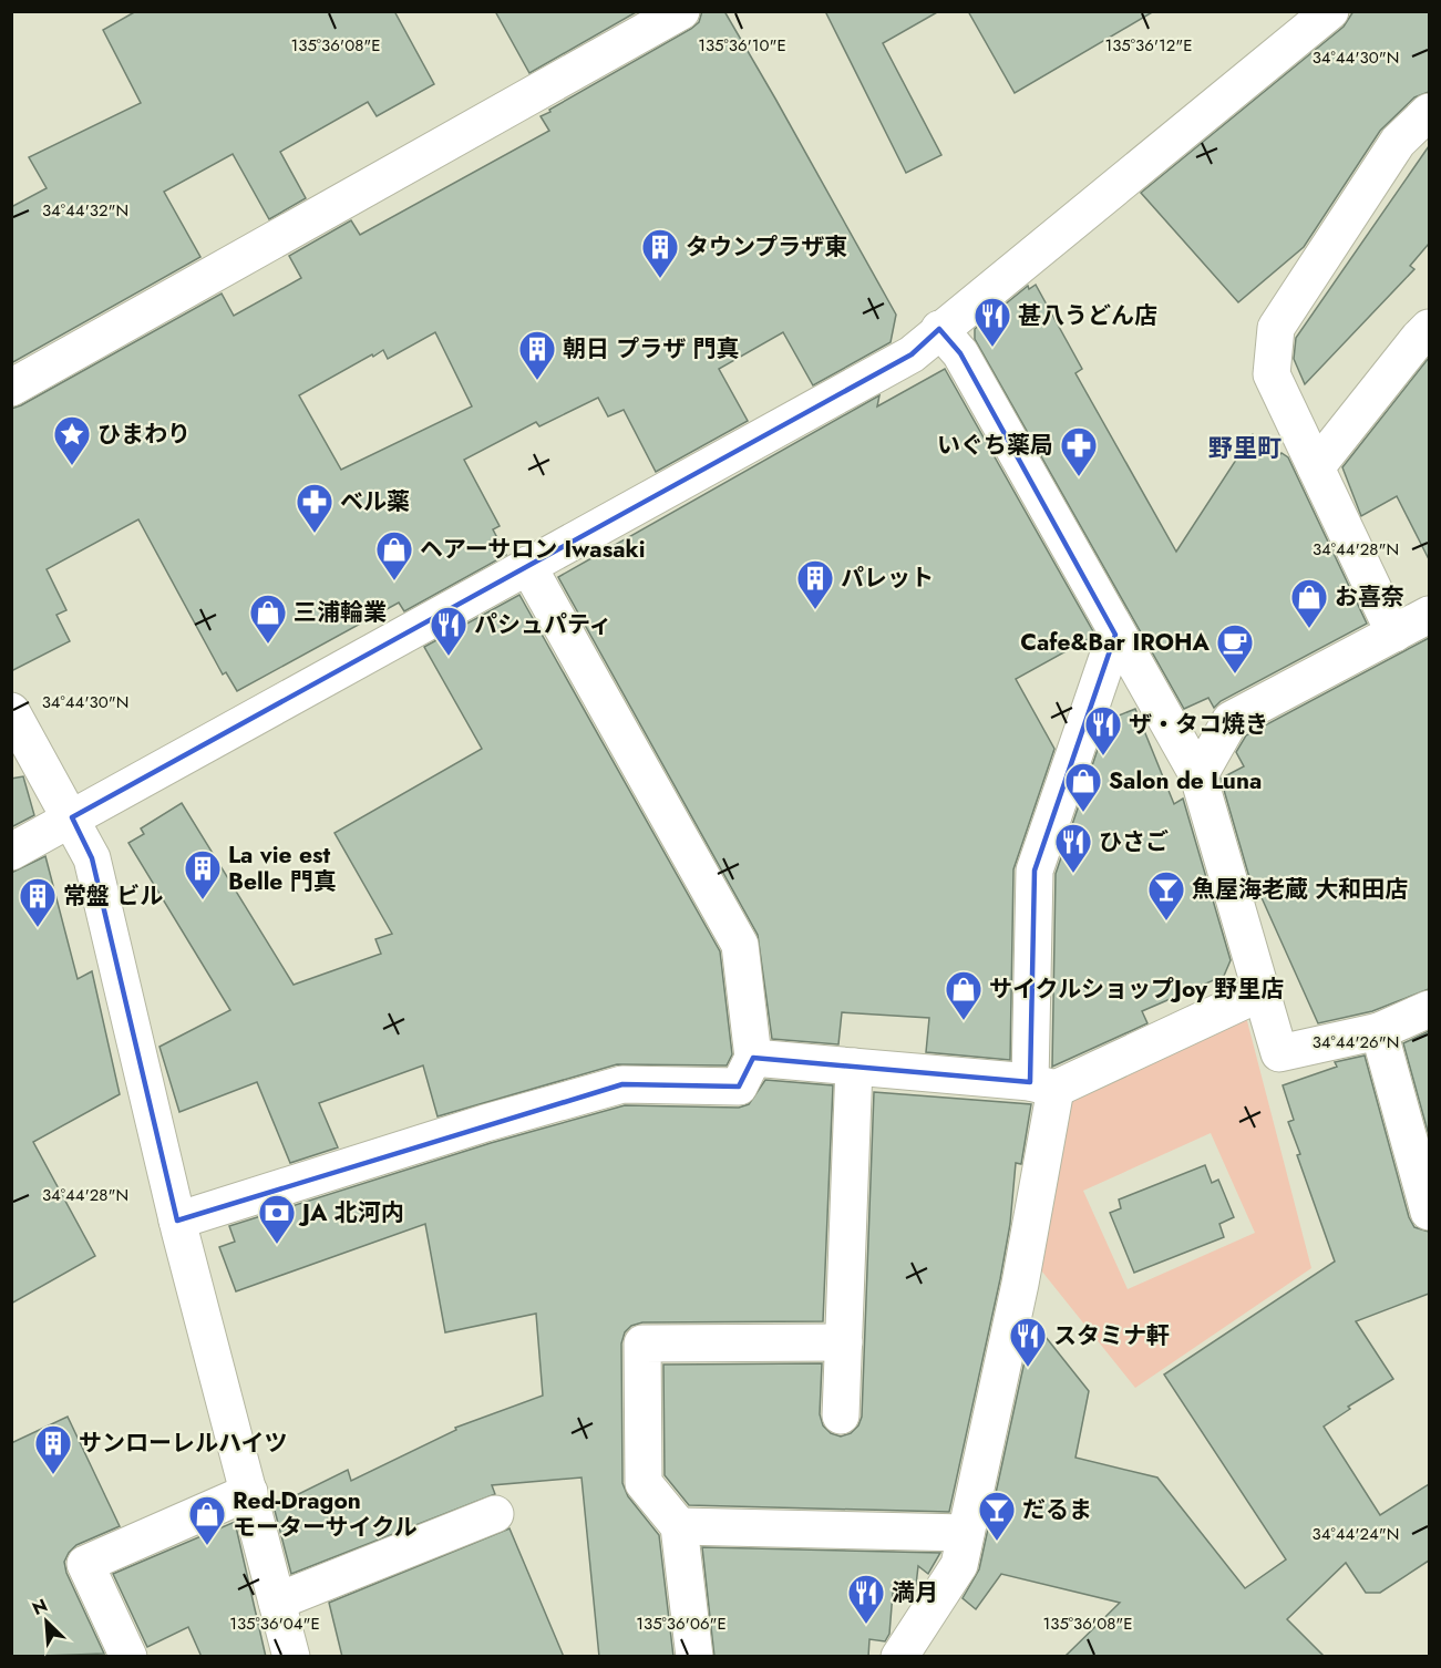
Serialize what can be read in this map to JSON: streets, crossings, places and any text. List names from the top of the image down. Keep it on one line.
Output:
{"districts":["野里町"],"places":{"building":["タウンプラザ東","朝日 プラザ 門真","パレット","La vie est Belle 門真","常盤 ビル","サンローレルハイツ"],"restaurant":["甚八うどん店","パシュパティ","ザ・タコ焼き","ひさご","スタミナ軒","満月"],"place":["ひまわり"],"pharmacy":["いぐち薬局","ベル薬"],"shop":["ヘアーサロン Iwasaki","お喜奈","三浦輪業","Salon de Luna","サイクルショップJoy 野里店","Red-Dragon モーターサイクル"],"cafe":["Cafe&Bar IROHA"],"bar":["魚屋海老蔵 大和田店","だるま"],"bank":["JA 北河内"]},"north":"top left","coordinates":["135°36'12\"E","135°36'08\"E","135°36'10\"E","34°44'30\"N","34°44'32\"N","34°44'28\"N","34°44'26\"N","34°44'24\"N","135°36'04\"E","135°36'06\"E"]}
